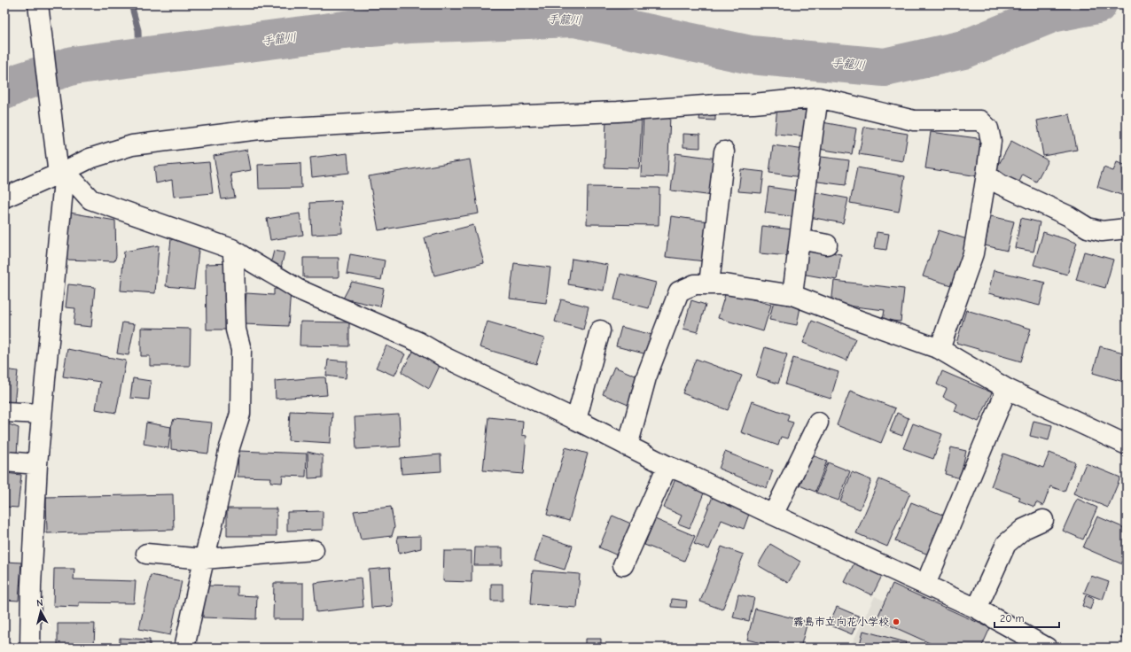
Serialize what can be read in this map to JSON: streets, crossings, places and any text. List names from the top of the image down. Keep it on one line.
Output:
{"water":["手籠川"],"places":["霧島市立向花小学校"],"scale_bar":"20 m","north":"top"}
